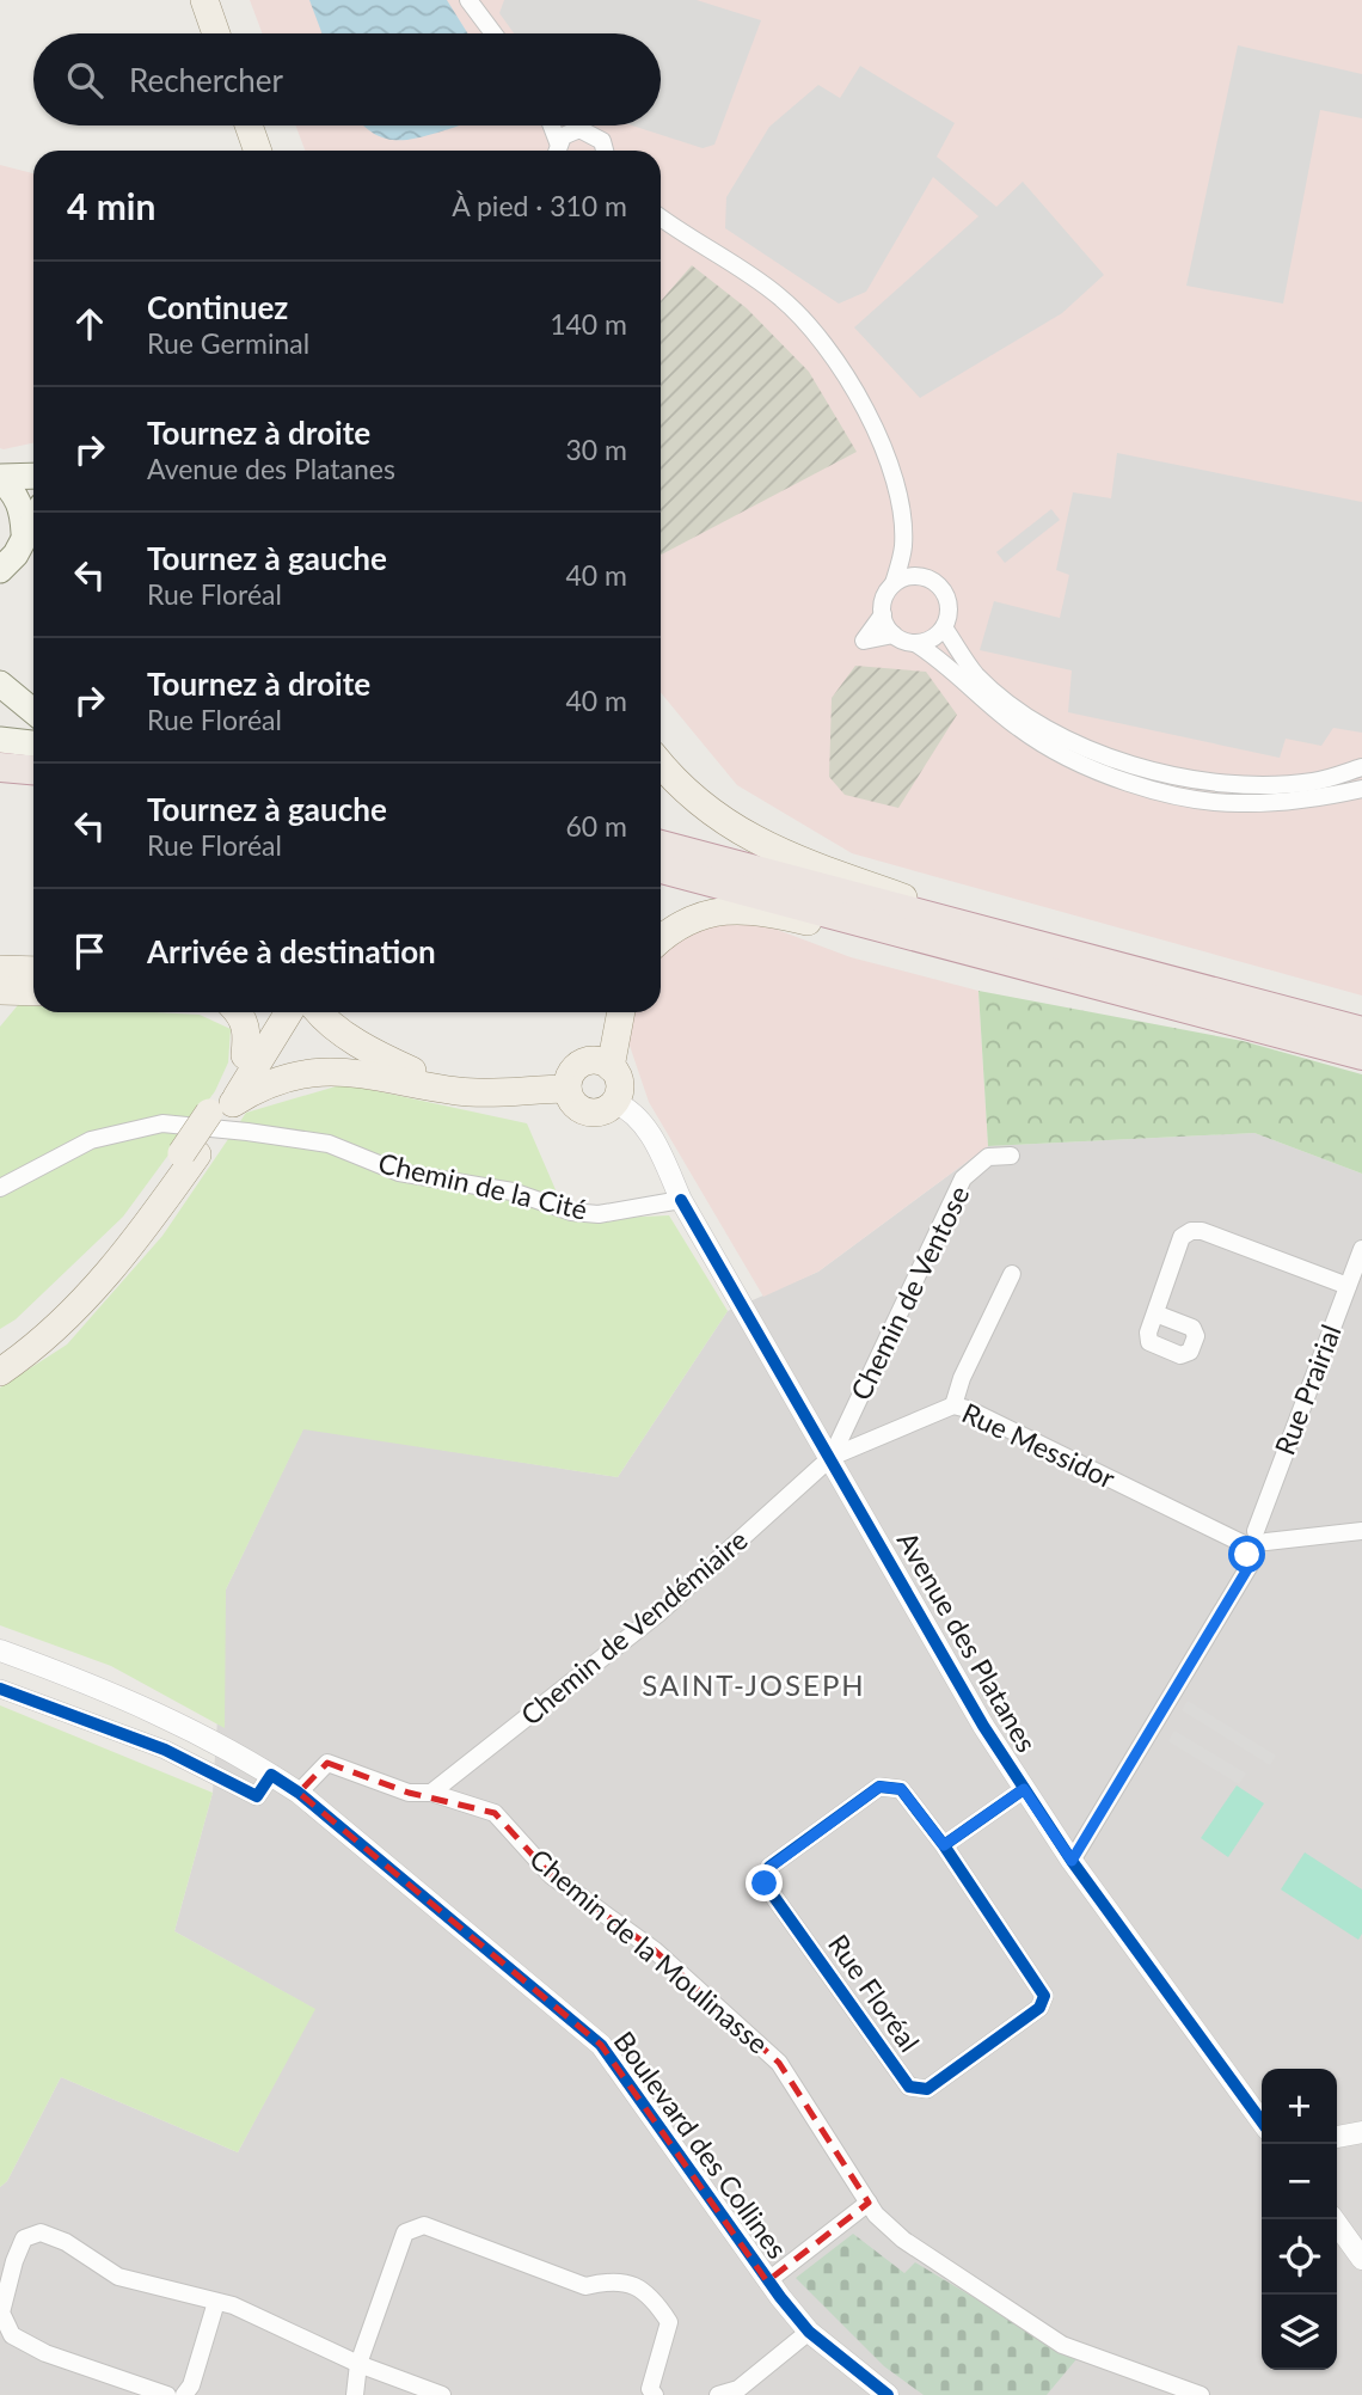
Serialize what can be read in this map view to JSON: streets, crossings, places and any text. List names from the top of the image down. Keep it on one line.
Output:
{"streets":{"street":["Chemin de la Cité","Chemin de Ventose","Rue Prairial","Rue Messidor","Chemin de Vendémiaire","Avenue des Platanes","Chemin de la Moulinasse","Rue Floréal","Boulevard des Collines"]},"crossings":[["Chemin de la Cité","Avenue des Platanes"],["Chemin de Ventose","Rue Messidor"],["Chemin de Ventose","Chemin de Vendémiaire"],["Chemin de Ventose","Avenue des Platanes"],["Rue Prairial","Rue Messidor"],["Rue Messidor","Chemin de Vendémiaire"],["Rue Messidor","Avenue des Platanes"],["Chemin de Vendémiaire","Avenue des Platanes"],["Chemin de Vendémiaire","Chemin de la Moulinasse"],["Chemin de la Moulinasse","Boulevard des Collines"]],"districts":["SAINT-JOSEPH"],"page":{"search":"Rechercher","heading":["4 min","À pied · 310 m"],"list":[["Continuez","Rue Germinal","140 m"],["Tournez à droite","Avenue des Platanes","30 m"],["Tournez à gauche","Rue Floréal","40 m"],["Tournez à droite","Rue Floréal","40 m"],["Tournez à gauche","Rue Floréal","60 m"],"Arrivée à destination"],"map_buttons":["+","−"]}}
